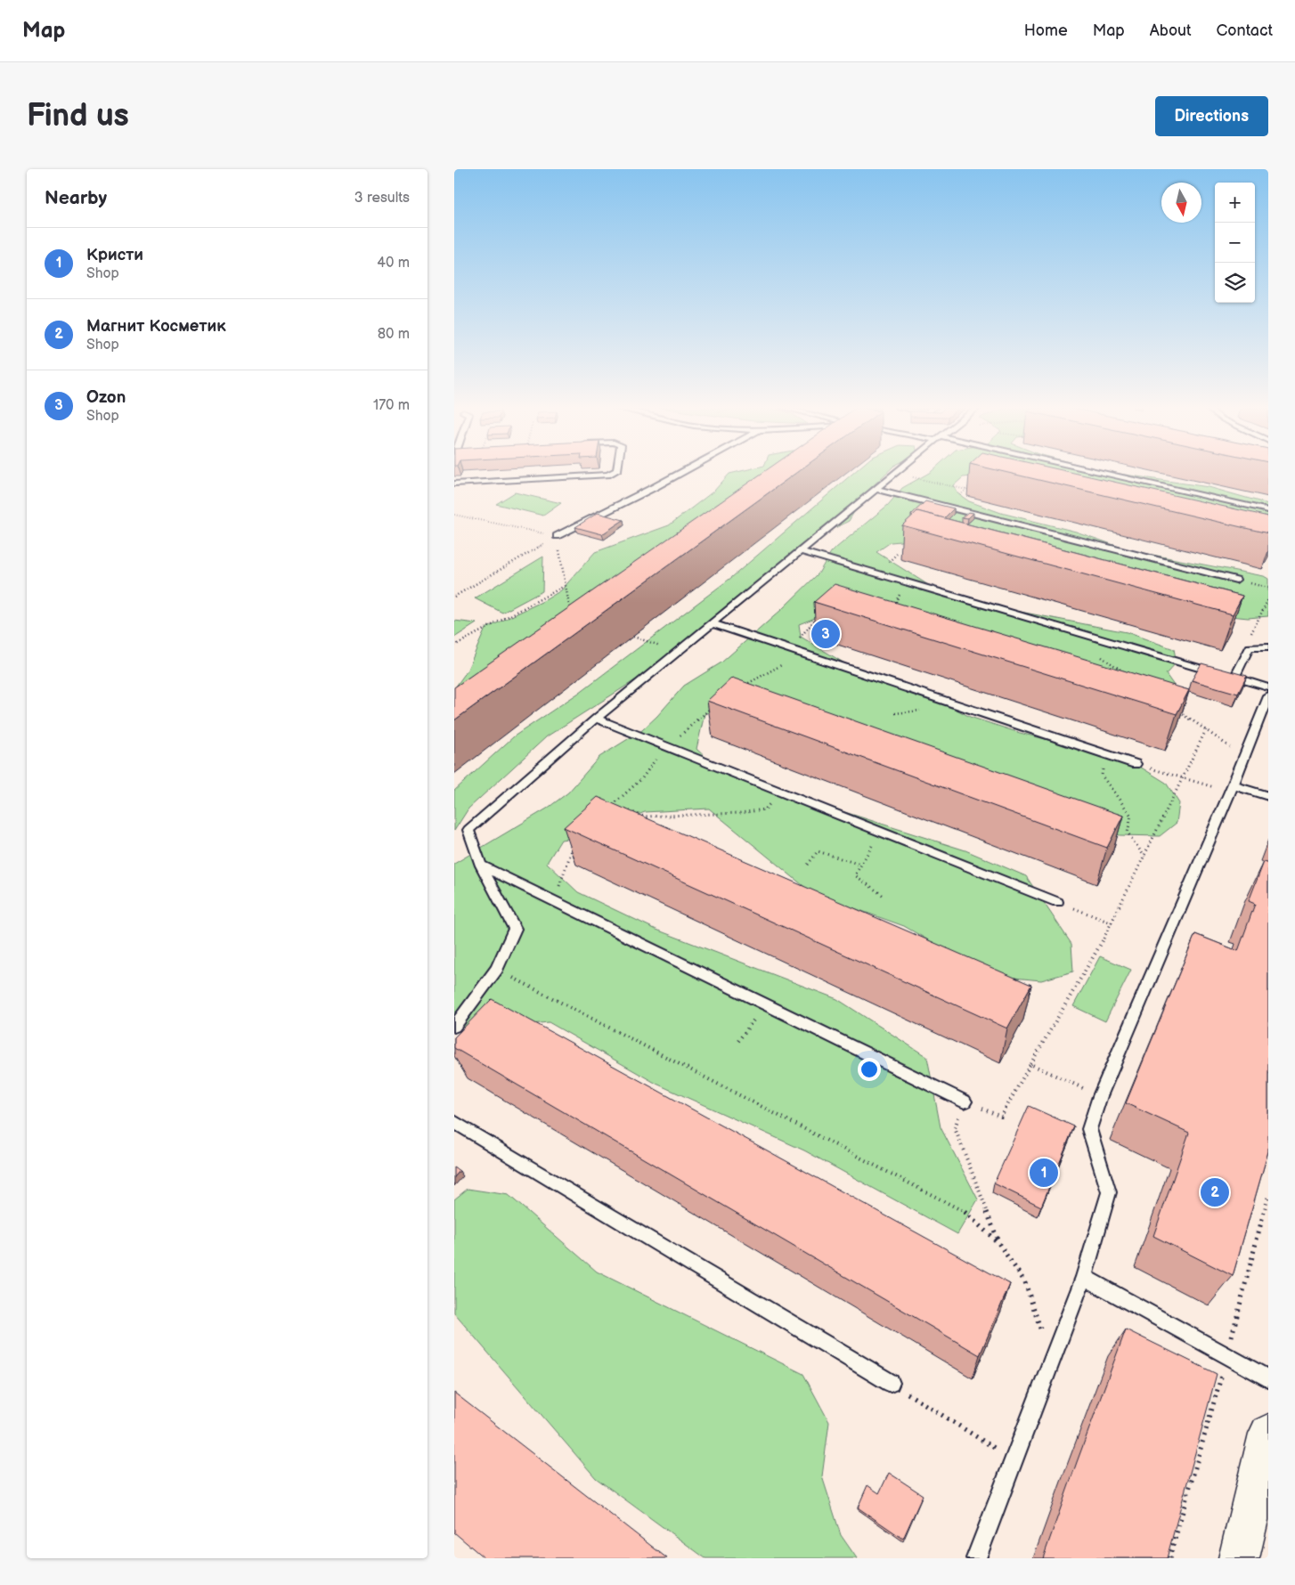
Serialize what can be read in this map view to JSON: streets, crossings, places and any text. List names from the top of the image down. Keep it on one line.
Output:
{"north":"bottom","page":{"header":"Map","nav":["Home","Map","About","Contact"],"buttons":"Directions","title":"Find us","heading":["Nearby","3 results"],"map_buttons":["+","−"],"list":[{"mark":"1","name":"Кристи","note":"Shop","value":"40 m"},{"mark":"2","name":"Магнит Косметик","note":"Shop","value":"80 m"},{"mark":"3","name":"Ozon","note":"Shop","value":"170 m"}],"pins":["3","1","2"]}}
